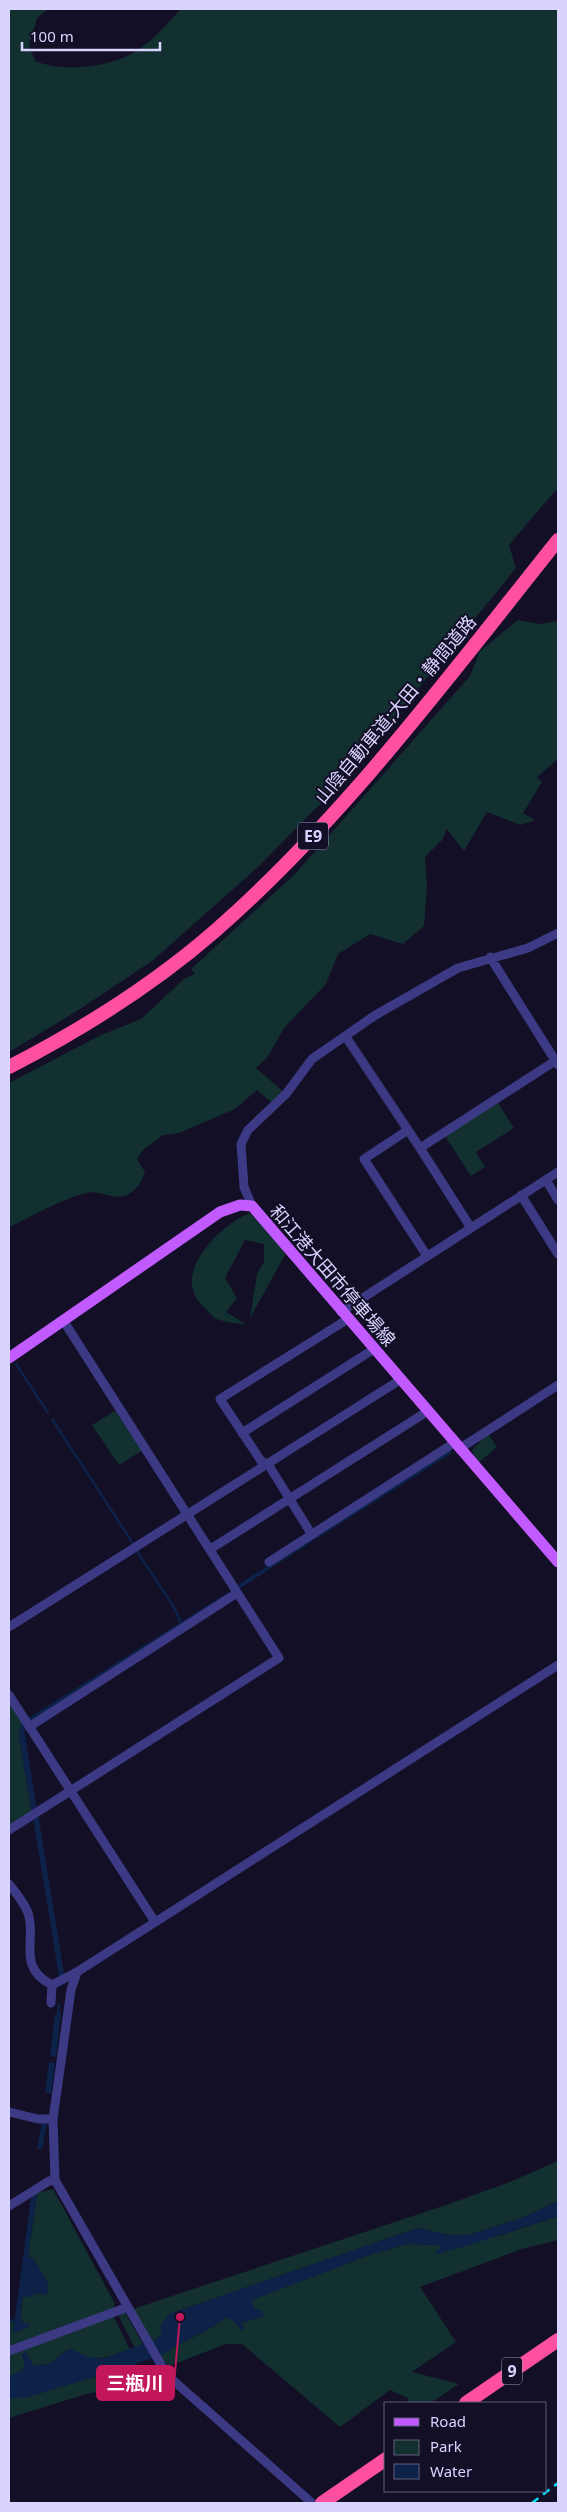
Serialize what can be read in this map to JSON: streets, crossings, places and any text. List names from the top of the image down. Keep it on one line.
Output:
{"streets":{"highway":["山陰自動車道;大田・静間道路","E9","9"],"main road":["和江港大田市停車場線"]},"places":["三瓶川"],"legend":["Road","Park","Water"],"scale_bar":"100 m"}
